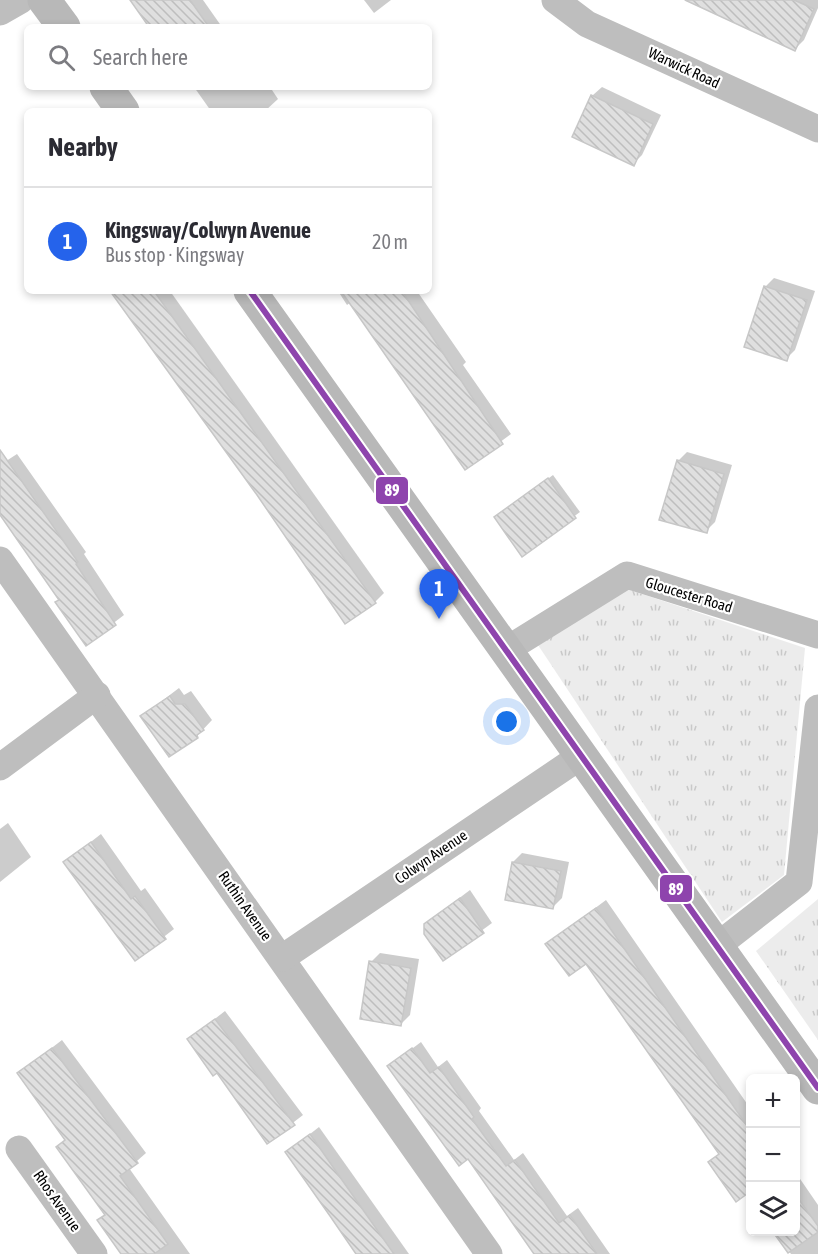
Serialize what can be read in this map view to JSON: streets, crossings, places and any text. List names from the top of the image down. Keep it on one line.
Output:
{"streets":{"street":["Warwick Road","Gloucester Road","Colwyn Avenue","Ruthin Avenue","Rhos Avenue"]},"crossings":[["Colwyn Avenue","Ruthin Avenue"]],"lines":["transit line 89"],"page":{"search":"Search here","heading":"Nearby","list":[{"mark":"1","name":"Kingsway/Colwyn Avenue","note":"Bus stop · Kingsway","value":"20 m"}],"pins":"1","map_buttons":["+","−"]}}
